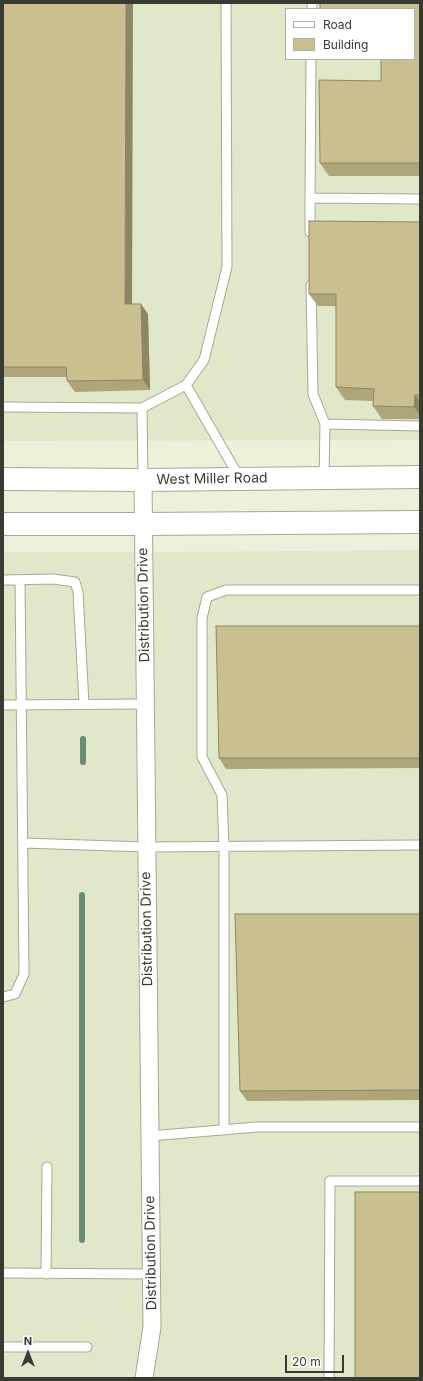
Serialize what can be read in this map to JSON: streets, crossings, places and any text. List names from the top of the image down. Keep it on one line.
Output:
{"streets":{"main road":["West Miller Road"],"street":["Distribution Drive"]},"crossings":[["West Miller Road","Distribution Drive"]],"legend":["Road","Building"],"scale_bar":"20 m","north":"top"}
